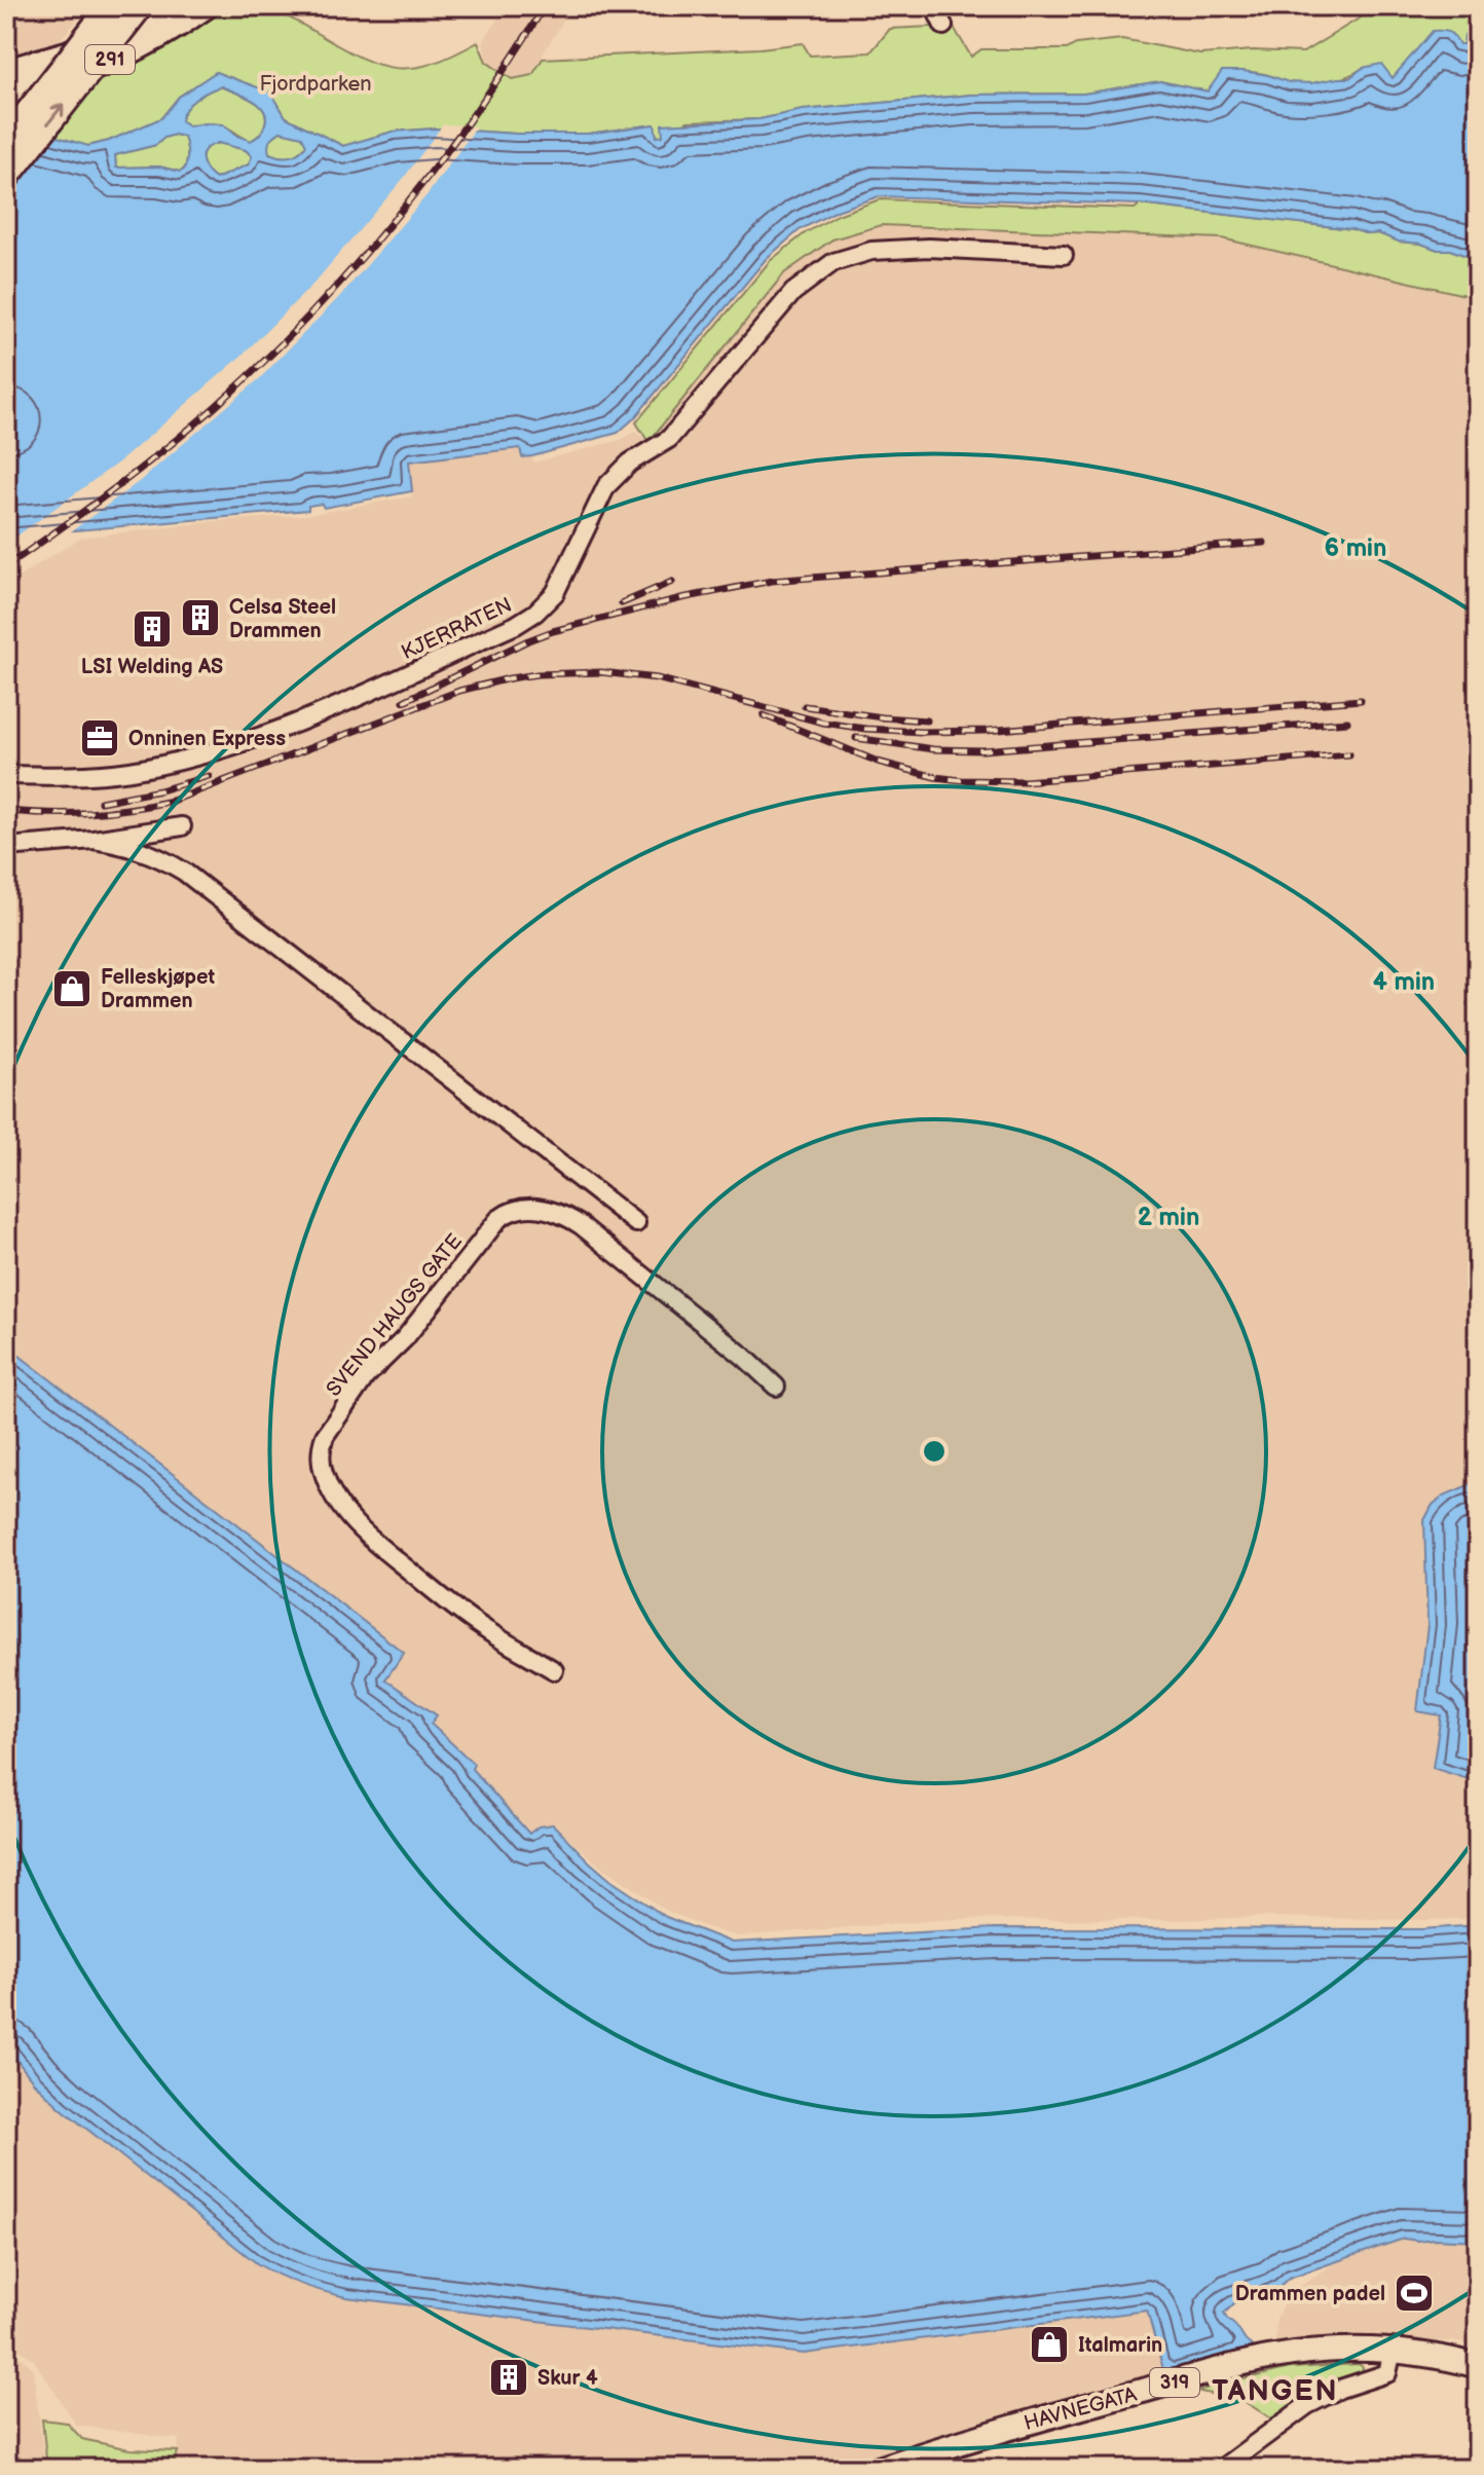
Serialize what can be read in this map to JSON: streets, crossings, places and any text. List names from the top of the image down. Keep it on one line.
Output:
{"streets":{"highway":["291"],"main road":["319","HAVNEGATA"],"street":["KJERRATEN","SVEND HAUGS GATE"]},"districts":["TANGEN"],"parks":["Fjordparken"],"places":{"building":["Celsa Steel Drammen","LSI Welding AS","Skur 4"],"office":["Onninen Express"],"shop":["Felleskjøpet Drammen","Italmarin"],"sports":["Drammen padel"]},"rings":["6 min","4 min","2 min"]}
